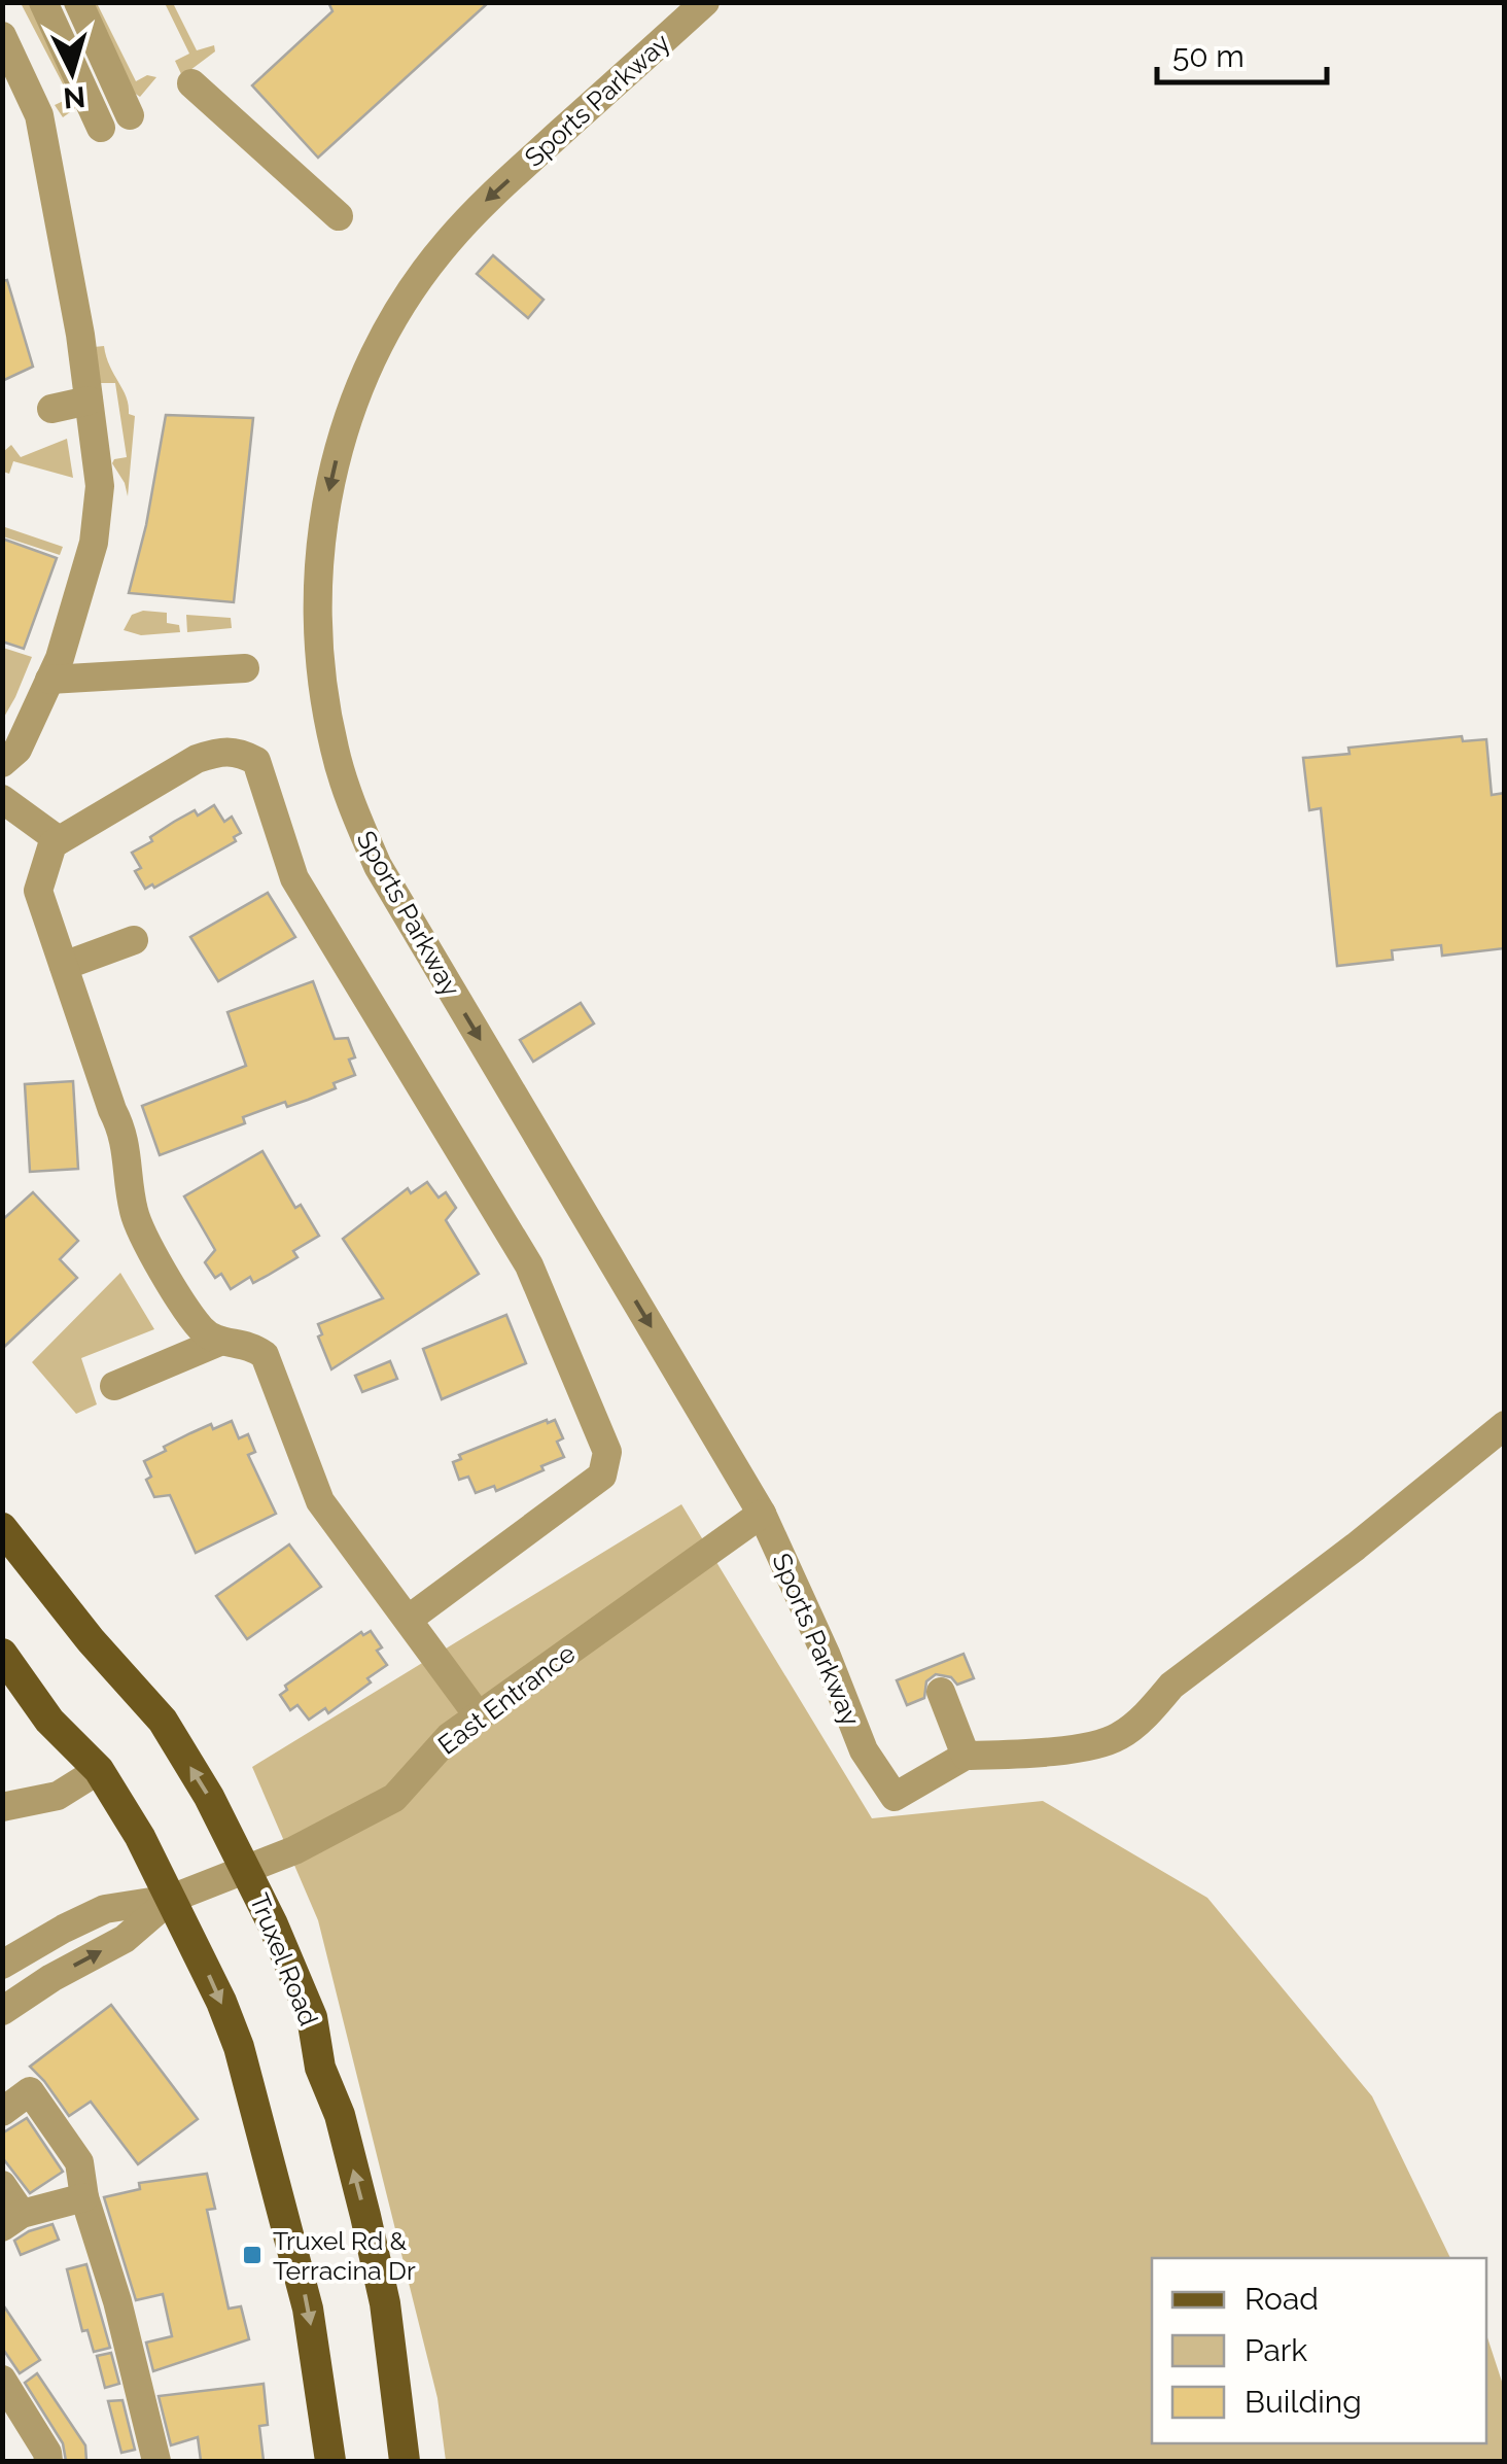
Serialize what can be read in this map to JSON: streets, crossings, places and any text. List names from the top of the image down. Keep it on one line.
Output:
{"streets":{"main road":["Truxel Road"],"street":["Sports Parkway","East Entrance"]},"crossings":[["Sports Parkway","East Entrance"],["East Entrance","Truxel Road"]],"one_way":["Sports Parkway"],"places":{"transit":["Truxel Rd & Terracina Dr"]},"legend":["Road","Park","Building"],"scale_bar":"50 m","north":"bottom"}
